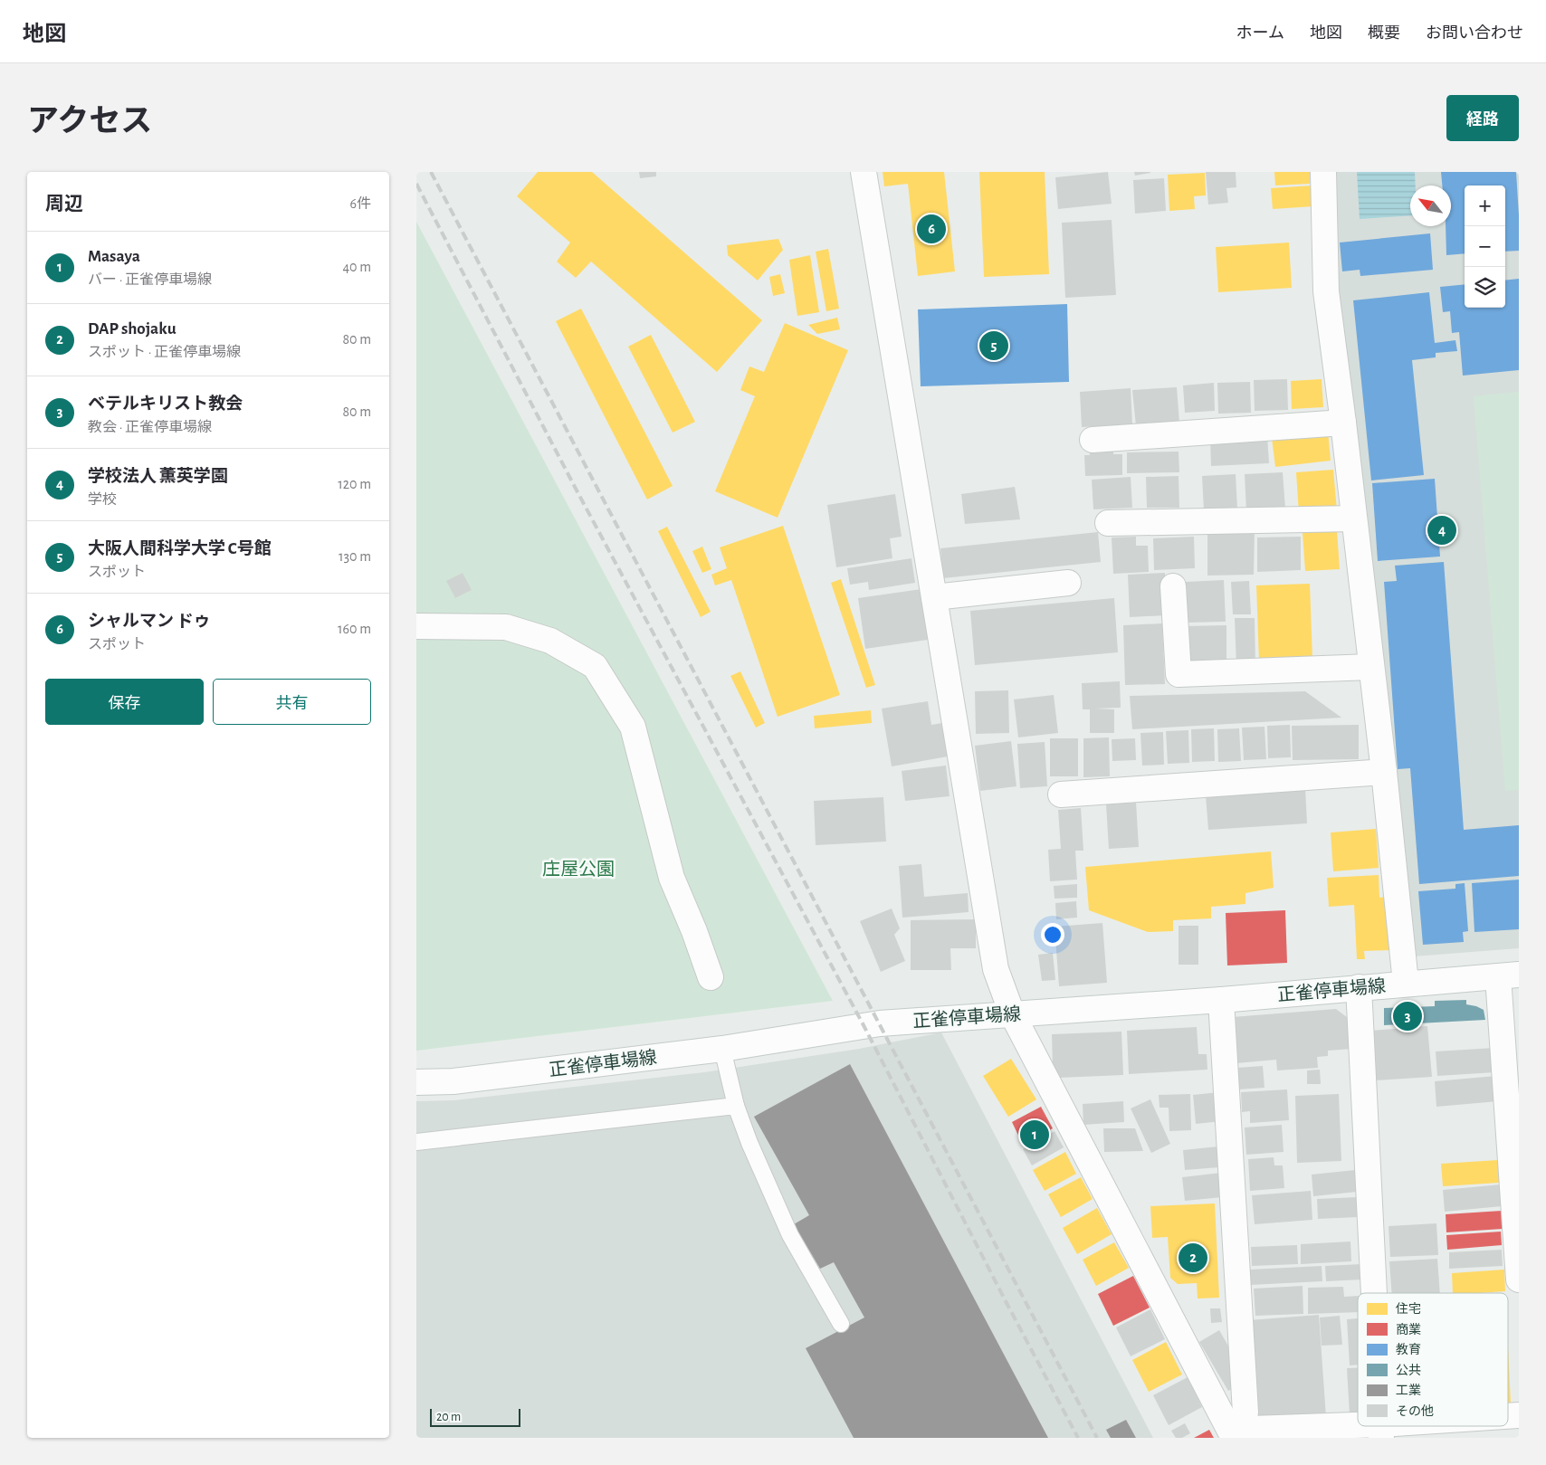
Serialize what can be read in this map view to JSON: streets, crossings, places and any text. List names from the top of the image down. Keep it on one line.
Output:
{"streets":{"street":["正雀停車場線"]},"parks":["庄屋公園"],"legend":["住宅","商業","教育","公共","工業","その他"],"scale_bar":"20 m","north":"top left","page":{"header":"地図","nav":["ホーム","地図","概要","お問い合わせ"],"title":"アクセス","buttons":["経路",["保存","共有"]],"heading":["周辺","6件"],"map_buttons":["+","−"],"pins":["6","5","4","3","1","2"],"list":[{"mark":"1","name":"Masaya","note":"バー · 正雀停車場線","value":"40 m"},{"mark":"2","name":"DAP shojaku","note":"スポット · 正雀停車場線","value":"80 m"},{"mark":"3","name":"ベテルキリスト教会","note":"教会 · 正雀停車場線","value":"80 m"},{"mark":"4","name":"学校法人 薫英学園","note":"学校","value":"120 m"},{"mark":"5","name":"大阪人間科学大学 C号館","note":"スポット","value":"130 m"},{"mark":"6","name":"シャルマン ドゥ","note":"スポット","value":"160 m"}],"scale":"20 m"}}
